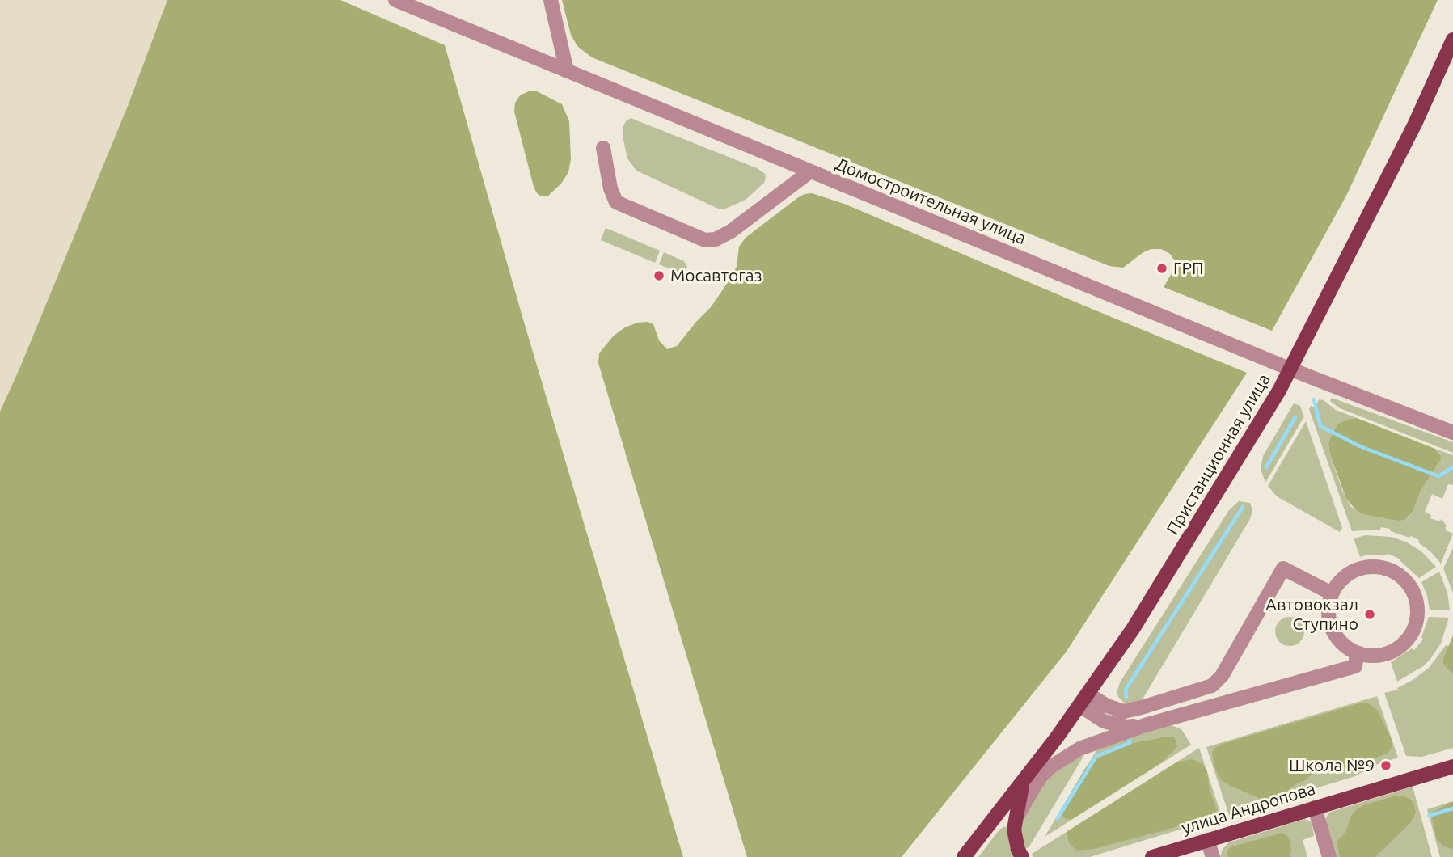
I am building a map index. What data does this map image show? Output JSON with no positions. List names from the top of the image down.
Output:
{
  "streets": {
    "main road": ["Пристанционная улица", "улица Андропова"],
    "street": ["Домостроительная улица"]
  },
  "crossings": [
    ["Домостроительная улица", "Пристанционная улица"]
  ],
  "places": [
    "ГРП",
    "Мосавтогаз",
    "Автовокзал Ступино",
    "Школа №9"
  ]
}
